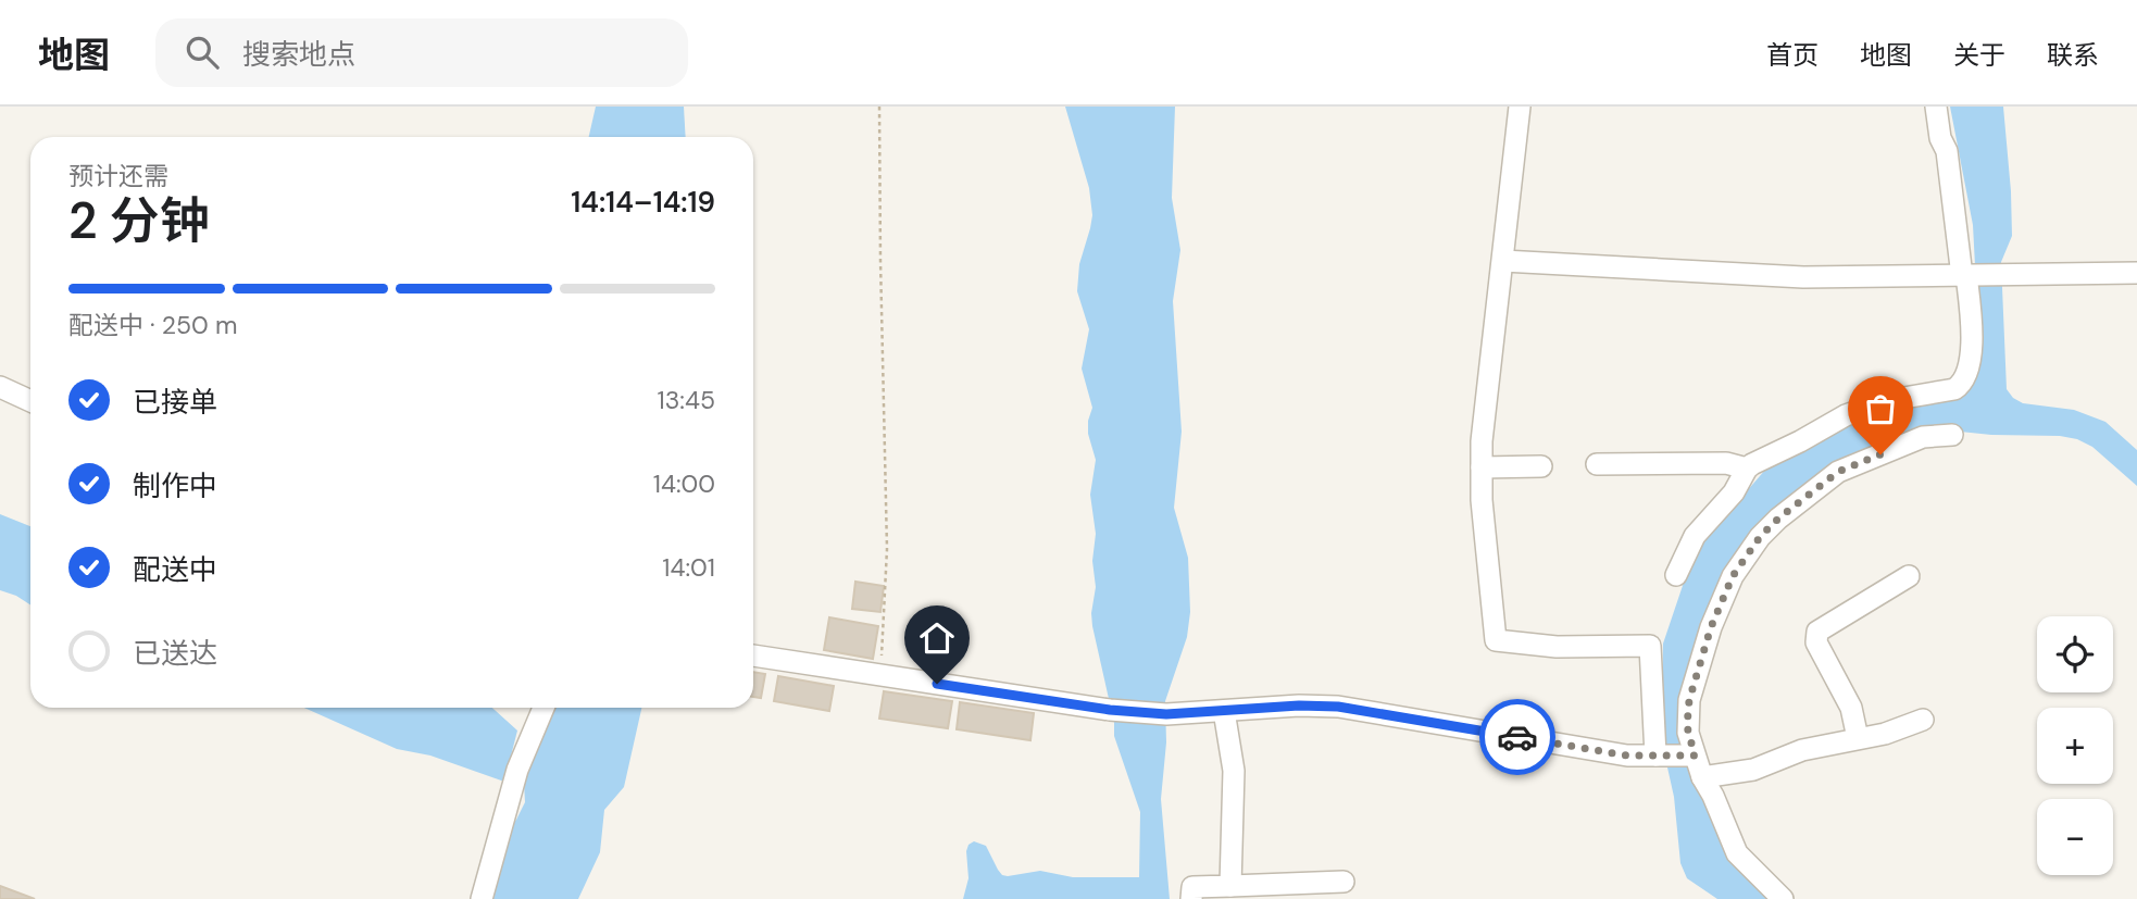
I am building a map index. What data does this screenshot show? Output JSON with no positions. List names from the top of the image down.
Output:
{
  "page": {
    "header": "地图",
    "search": "搜索地点",
    "nav": [
      "首页",
      "地图",
      "关于",
      "联系"
    ],
    "heading": ["2 分钟", "预计还需", "14:14–14:19"],
    "bar": "配送中 · 250 m",
    "list": [
      ["已接单", "13:45"],
      ["制作中", "14:00"],
      ["配送中", "14:01"],
      "已送达"
    ],
    "map_buttons": ["+", "−"]
  }
}
